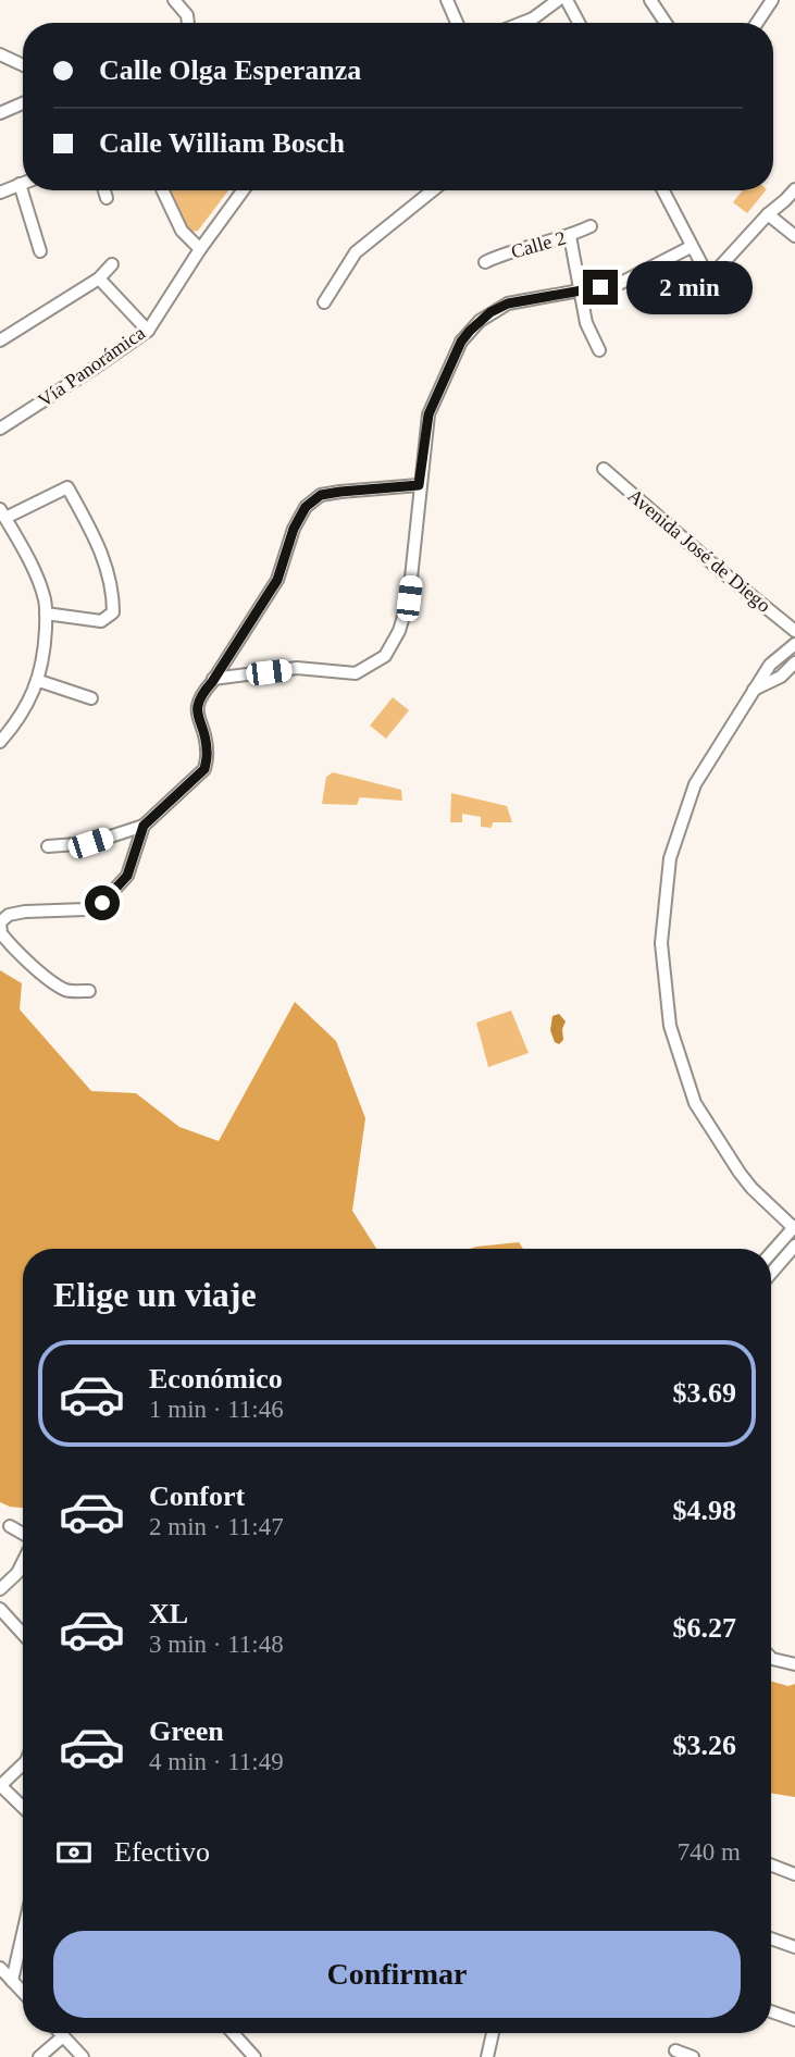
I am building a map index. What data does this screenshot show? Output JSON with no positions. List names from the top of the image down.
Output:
{
  "streets": {
    "street": ["Calle 2", "Vía Panorámica", "Avenida José de Diego"]
  },
  "page": {
    "banner": ["Calle Olga Esperanza", "Calle William Bosch"],
    "bubble": "2 min",
    "heading": "Elige un viaje",
    "list": [
      {
        "name": "Económico",
        "note": "1 min · 11:46",
        "value": "$3.69"
      },
      {
        "name": "Confort",
        "note": "2 min · 11:47",
        "value": "$4.98"
      },
      {
        "name": "XL",
        "note": "3 min · 11:48",
        "value": "$6.27"
      },
      {
        "name": "Green",
        "note": "4 min · 11:49",
        "value": "$3.26"
      }
    ],
    "pay": ["Efectivo", "740 m"],
    "buttons": "Confirmar"
  }
}
